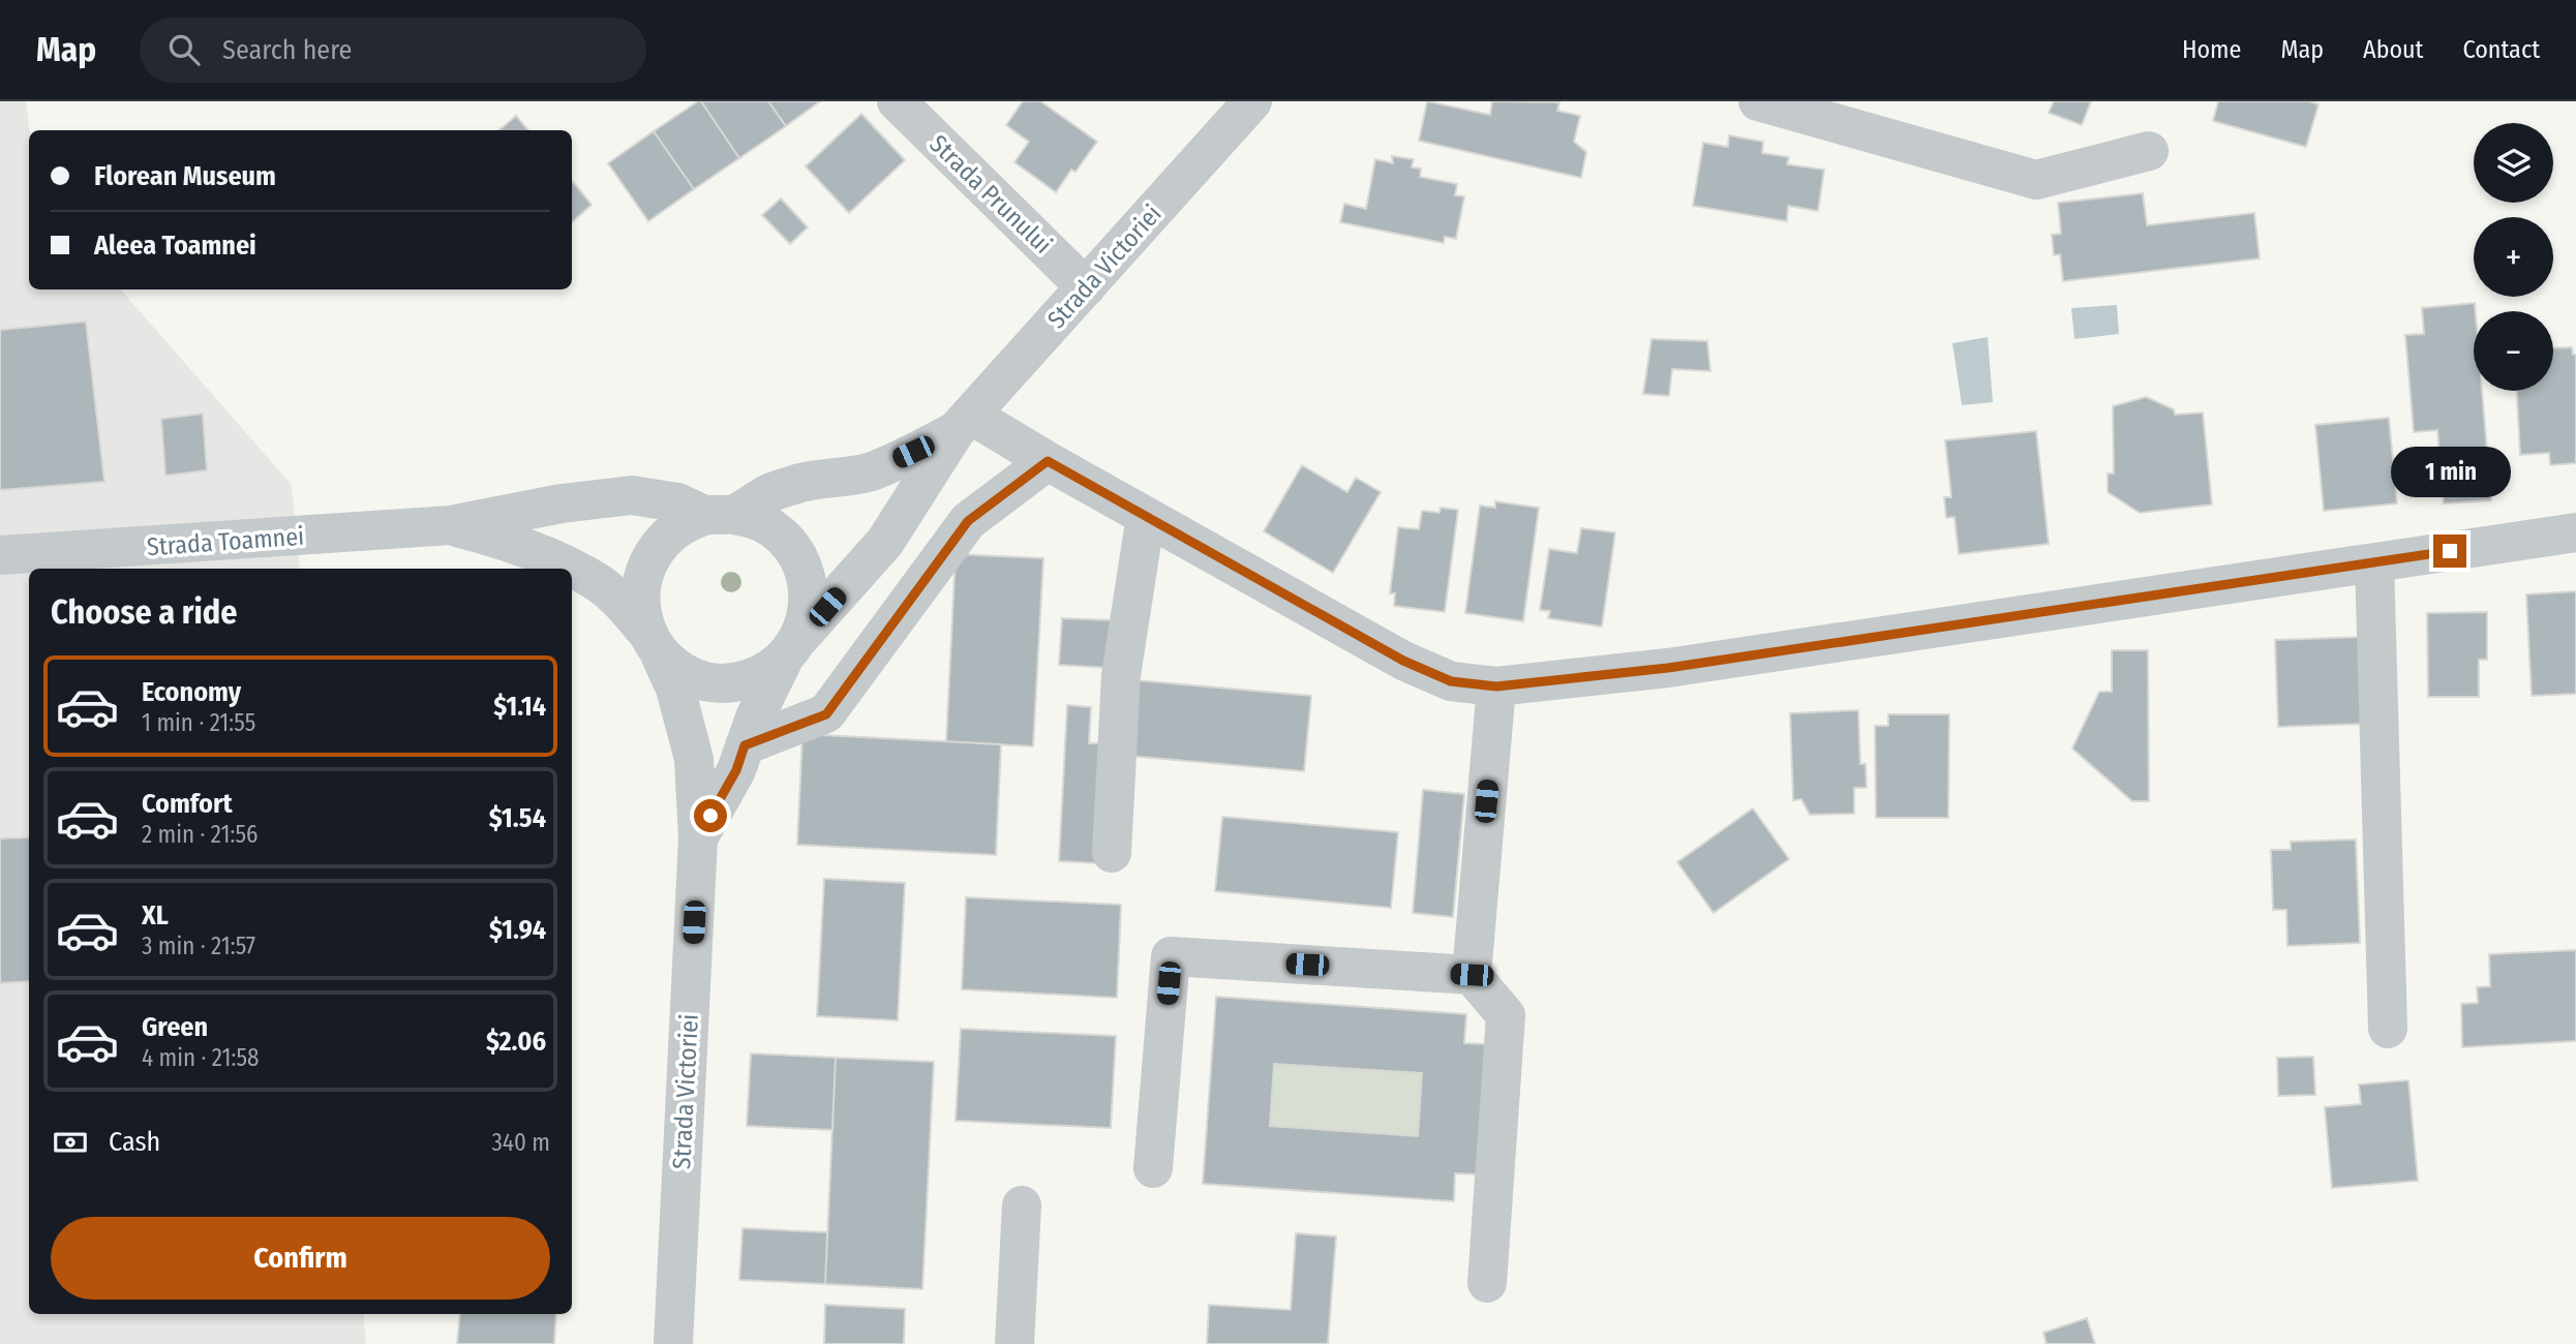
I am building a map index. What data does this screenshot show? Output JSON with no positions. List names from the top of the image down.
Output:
{
  "streets": {
    "street": ["Strada Prunului", "Strada Victoriei", "Strada Toamnei"]
  },
  "crossings": [
    ["Strada Prunului", "Strada Victoriei"]
  ],
  "page": {
    "header": "Map",
    "search": "Search here",
    "nav": [
      "Home",
      "Map",
      "About",
      "Contact"
    ],
    "map_buttons": ["+", "−"],
    "banner": ["Florean Museum", "Aleea Toamnei"],
    "bubble": "1 min",
    "heading": "Choose a ride",
    "list": [
      {
        "name": "Economy",
        "note": "1 min · 21:55",
        "value": "$1.14"
      },
      {
        "name": "Comfort",
        "note": "2 min · 21:56",
        "value": "$1.54"
      },
      {
        "name": "XL",
        "note": "3 min · 21:57",
        "value": "$1.94"
      },
      {
        "name": "Green",
        "note": "4 min · 21:58",
        "value": "$2.06"
      }
    ],
    "pay": ["Cash", "340 m"],
    "buttons": "Confirm"
  }
}
